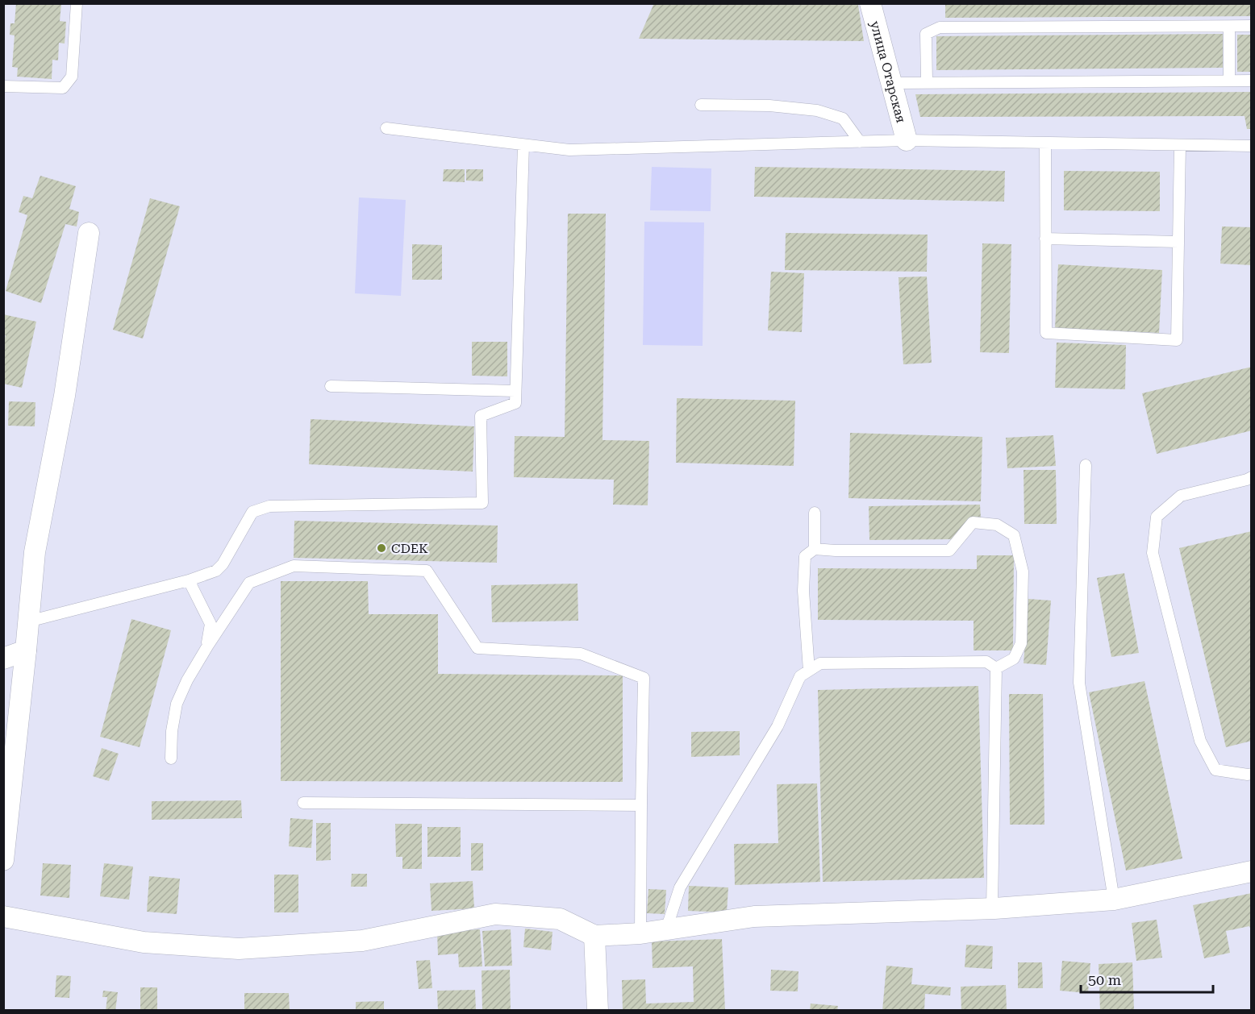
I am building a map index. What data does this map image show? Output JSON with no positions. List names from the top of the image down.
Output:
{
  "streets": {
    "street": ["улица Отарская"]
  },
  "places": ["CDEK"],
  "scale_bar": "50 m"
}
